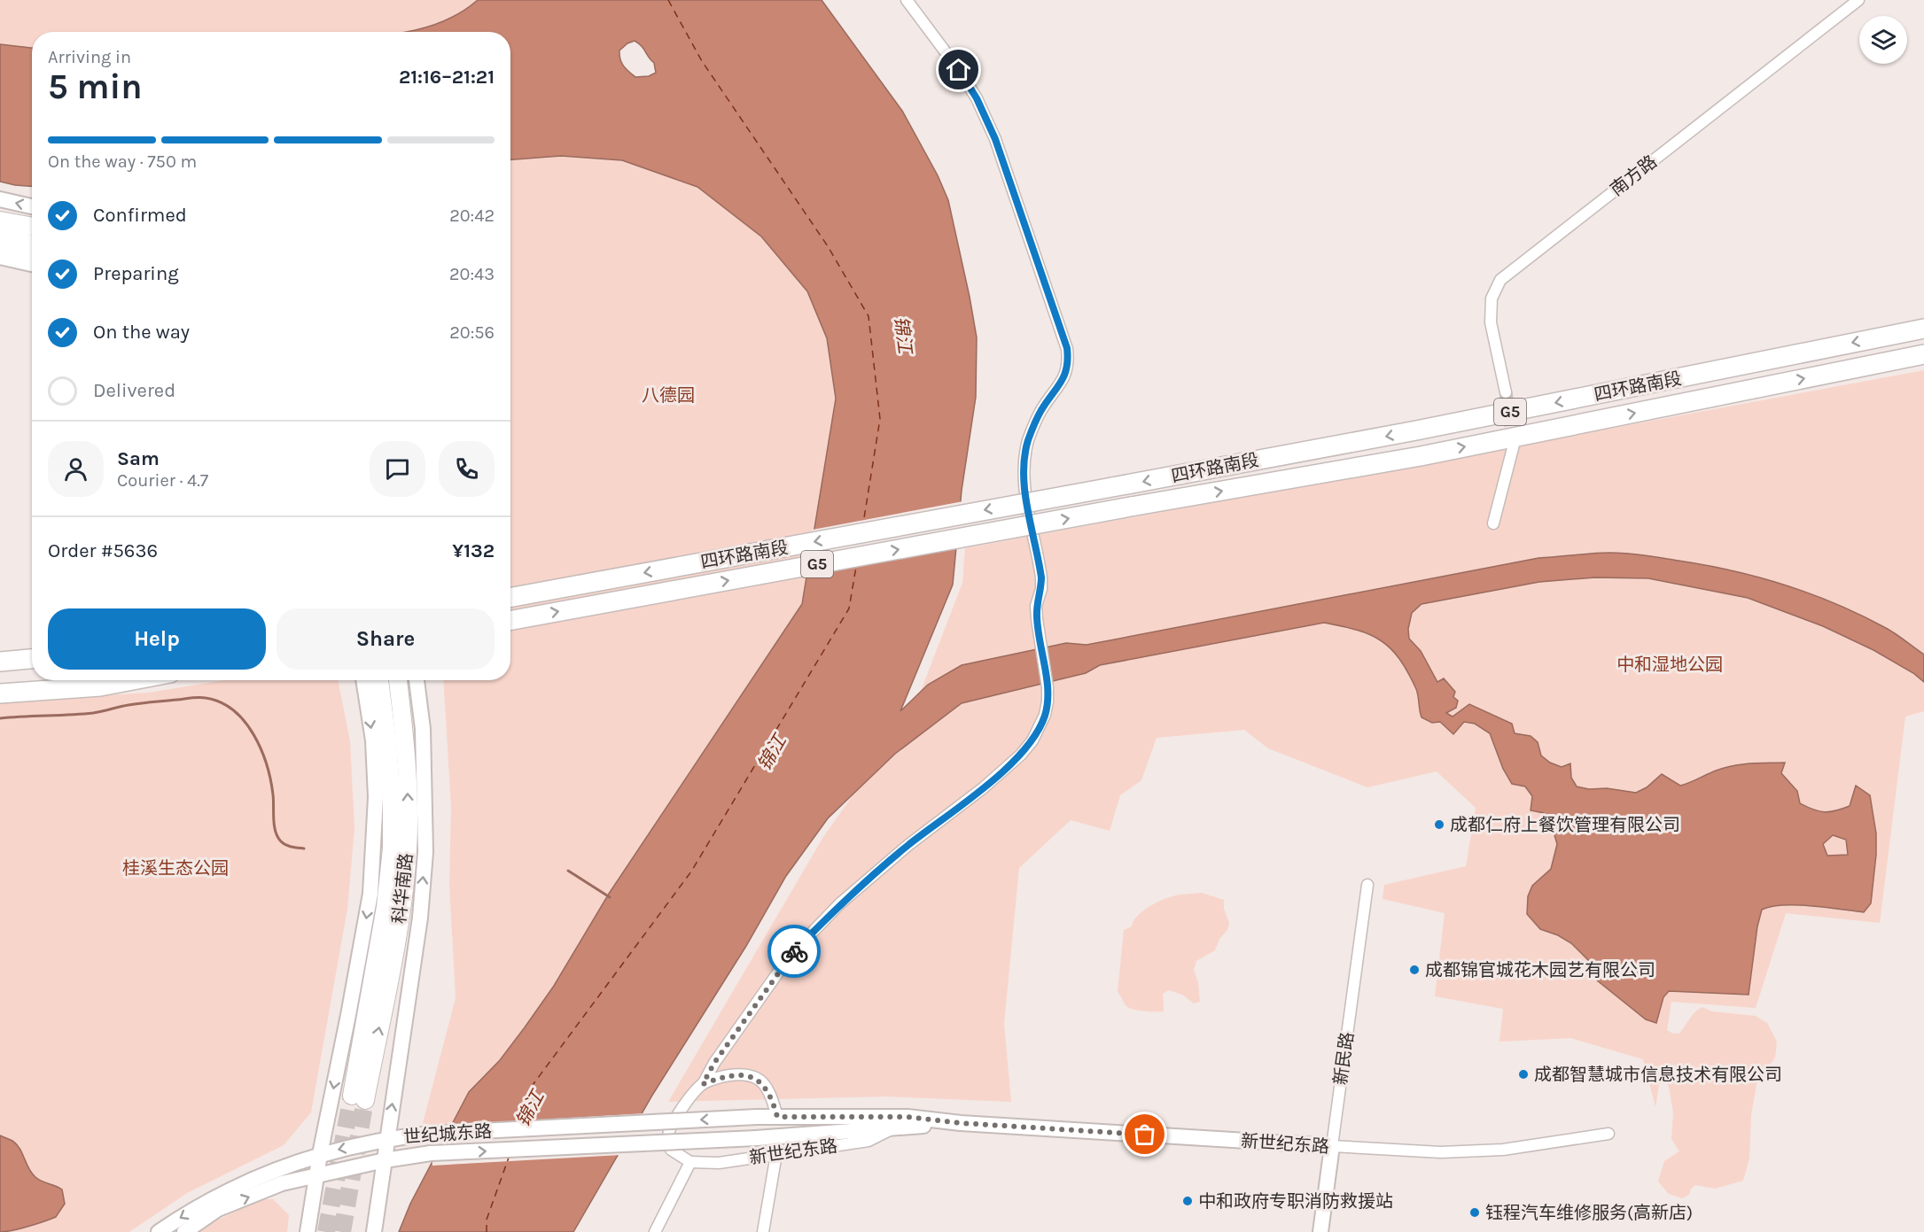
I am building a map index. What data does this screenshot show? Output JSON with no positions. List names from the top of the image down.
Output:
{
  "streets": {
    "highway": ["四环路南段", "G5", "科华南路"],
    "main road": ["新民路", "世纪城东路", "新世纪东路"],
    "street": ["南方路"]
  },
  "crossings": [
    ["新民路", "新世纪东路"],
    ["世纪城东路", "新世纪东路"]
  ],
  "water": ["锦江"],
  "parks": ["八德园", "中和湿地公园", "桂溪生态公园"],
  "places": [
    "成都仁府上餐饮管理有限公司",
    "成都锦官城花木园艺有限公司",
    "成都智慧城市信息技术有限公司",
    "中和政府专职消防救援站",
    "钰程汽车维修服务(高新店)"
  ],
  "page": {
    "heading": ["5 min", "Arriving in", "21:16–21:21"],
    "panel": [
      "Sam",
      "Courier · 4.7",
      "Order #5636",
      "¥132"
    ],
    "bar": "On the way · 750 m",
    "list": [
      ["Confirmed", "20:42"],
      ["Preparing", "20:43"],
      ["On the way", "20:56"],
      "Delivered"
    ],
    "buttons": ["Help", "Share"]
  }
}
